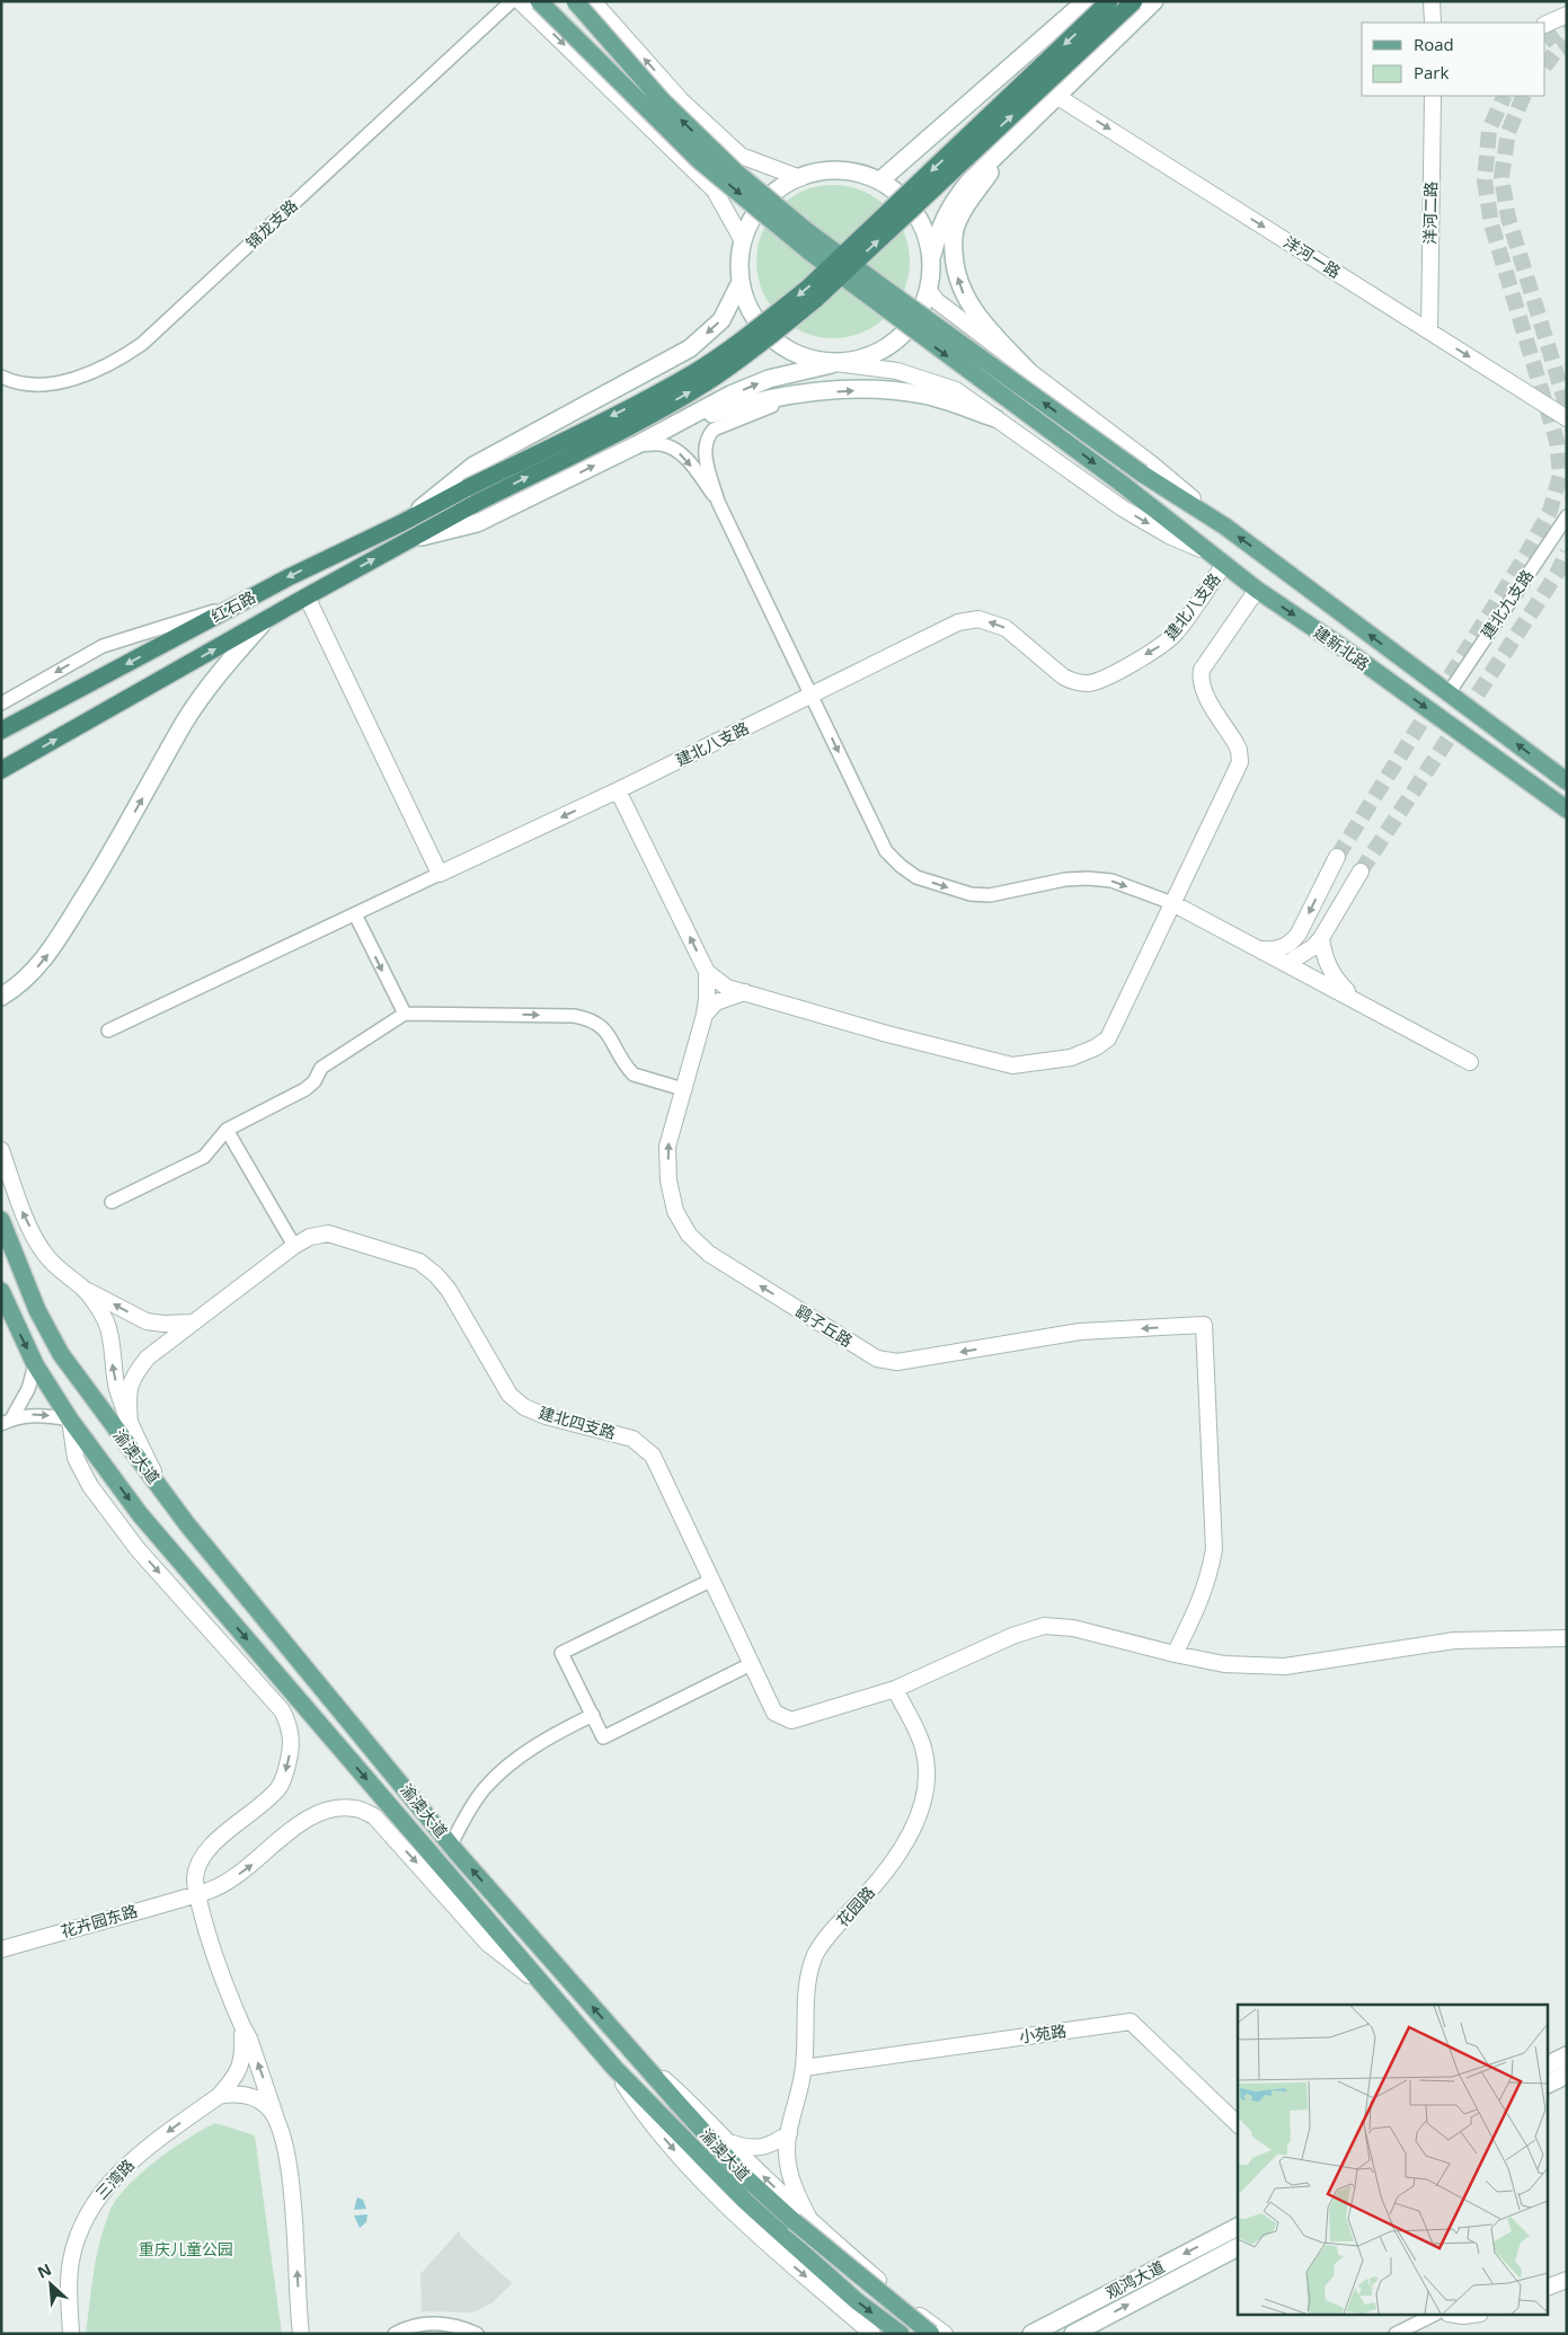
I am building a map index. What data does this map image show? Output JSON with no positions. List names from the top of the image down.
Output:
{
  "streets": {
    "highway": ["红石路"],
    "main road": ["建新北路", "渝澳大道", "观鸿大道"],
    "street": [
      "洋河二路",
      "锦龙支路",
      "洋河一路",
      "建北九支路",
      "建北八支路",
      "鹞子丘路",
      "建北四支路",
      "花园路",
      "花卉园东路",
      "小苑路",
      "三湾路"
    ]
  },
  "crossings": [
    ["洋河二路", "洋河一路"],
    ["建北九支路", "建新北路"],
    ["建北八支路", "建新北路"],
    ["鹞子丘路", "建北四支路"],
    ["建北四支路", "花园路"],
    ["渝澳大道", "花园路"],
    ["渝澳大道", "花卉园东路"],
    ["花园路", "小苑路"]
  ],
  "one_way": [
    "洋河一路",
    "建北八支路",
    "花卉园东路",
    "三湾路"
  ],
  "parks": ["重庆儿童公园"],
  "legend": ["Road", "Park"],
  "north": "top left"
}
